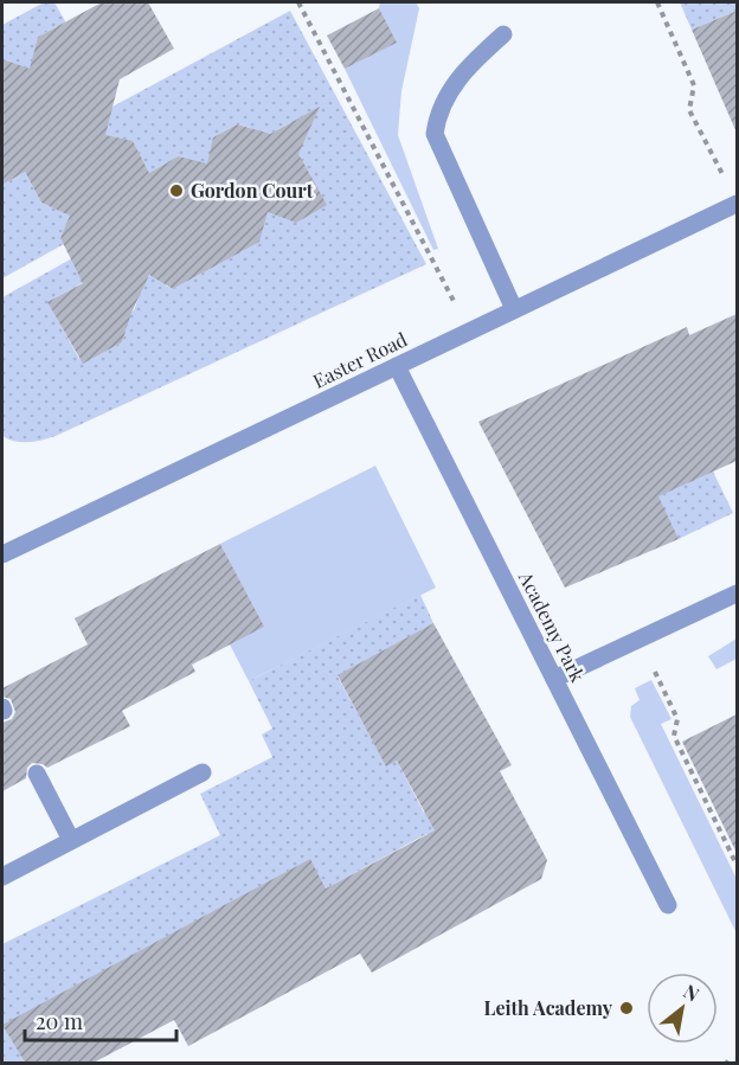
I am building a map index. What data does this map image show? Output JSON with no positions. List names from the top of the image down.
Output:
{
  "streets": {
    "street": ["Easter Road", "Academy Park"]
  },
  "crossings": [
    ["Easter Road", "Academy Park"]
  ],
  "places": ["Gordon Court", "Leith Academy"],
  "scale_bar": "20 m",
  "north": "top right"
}
